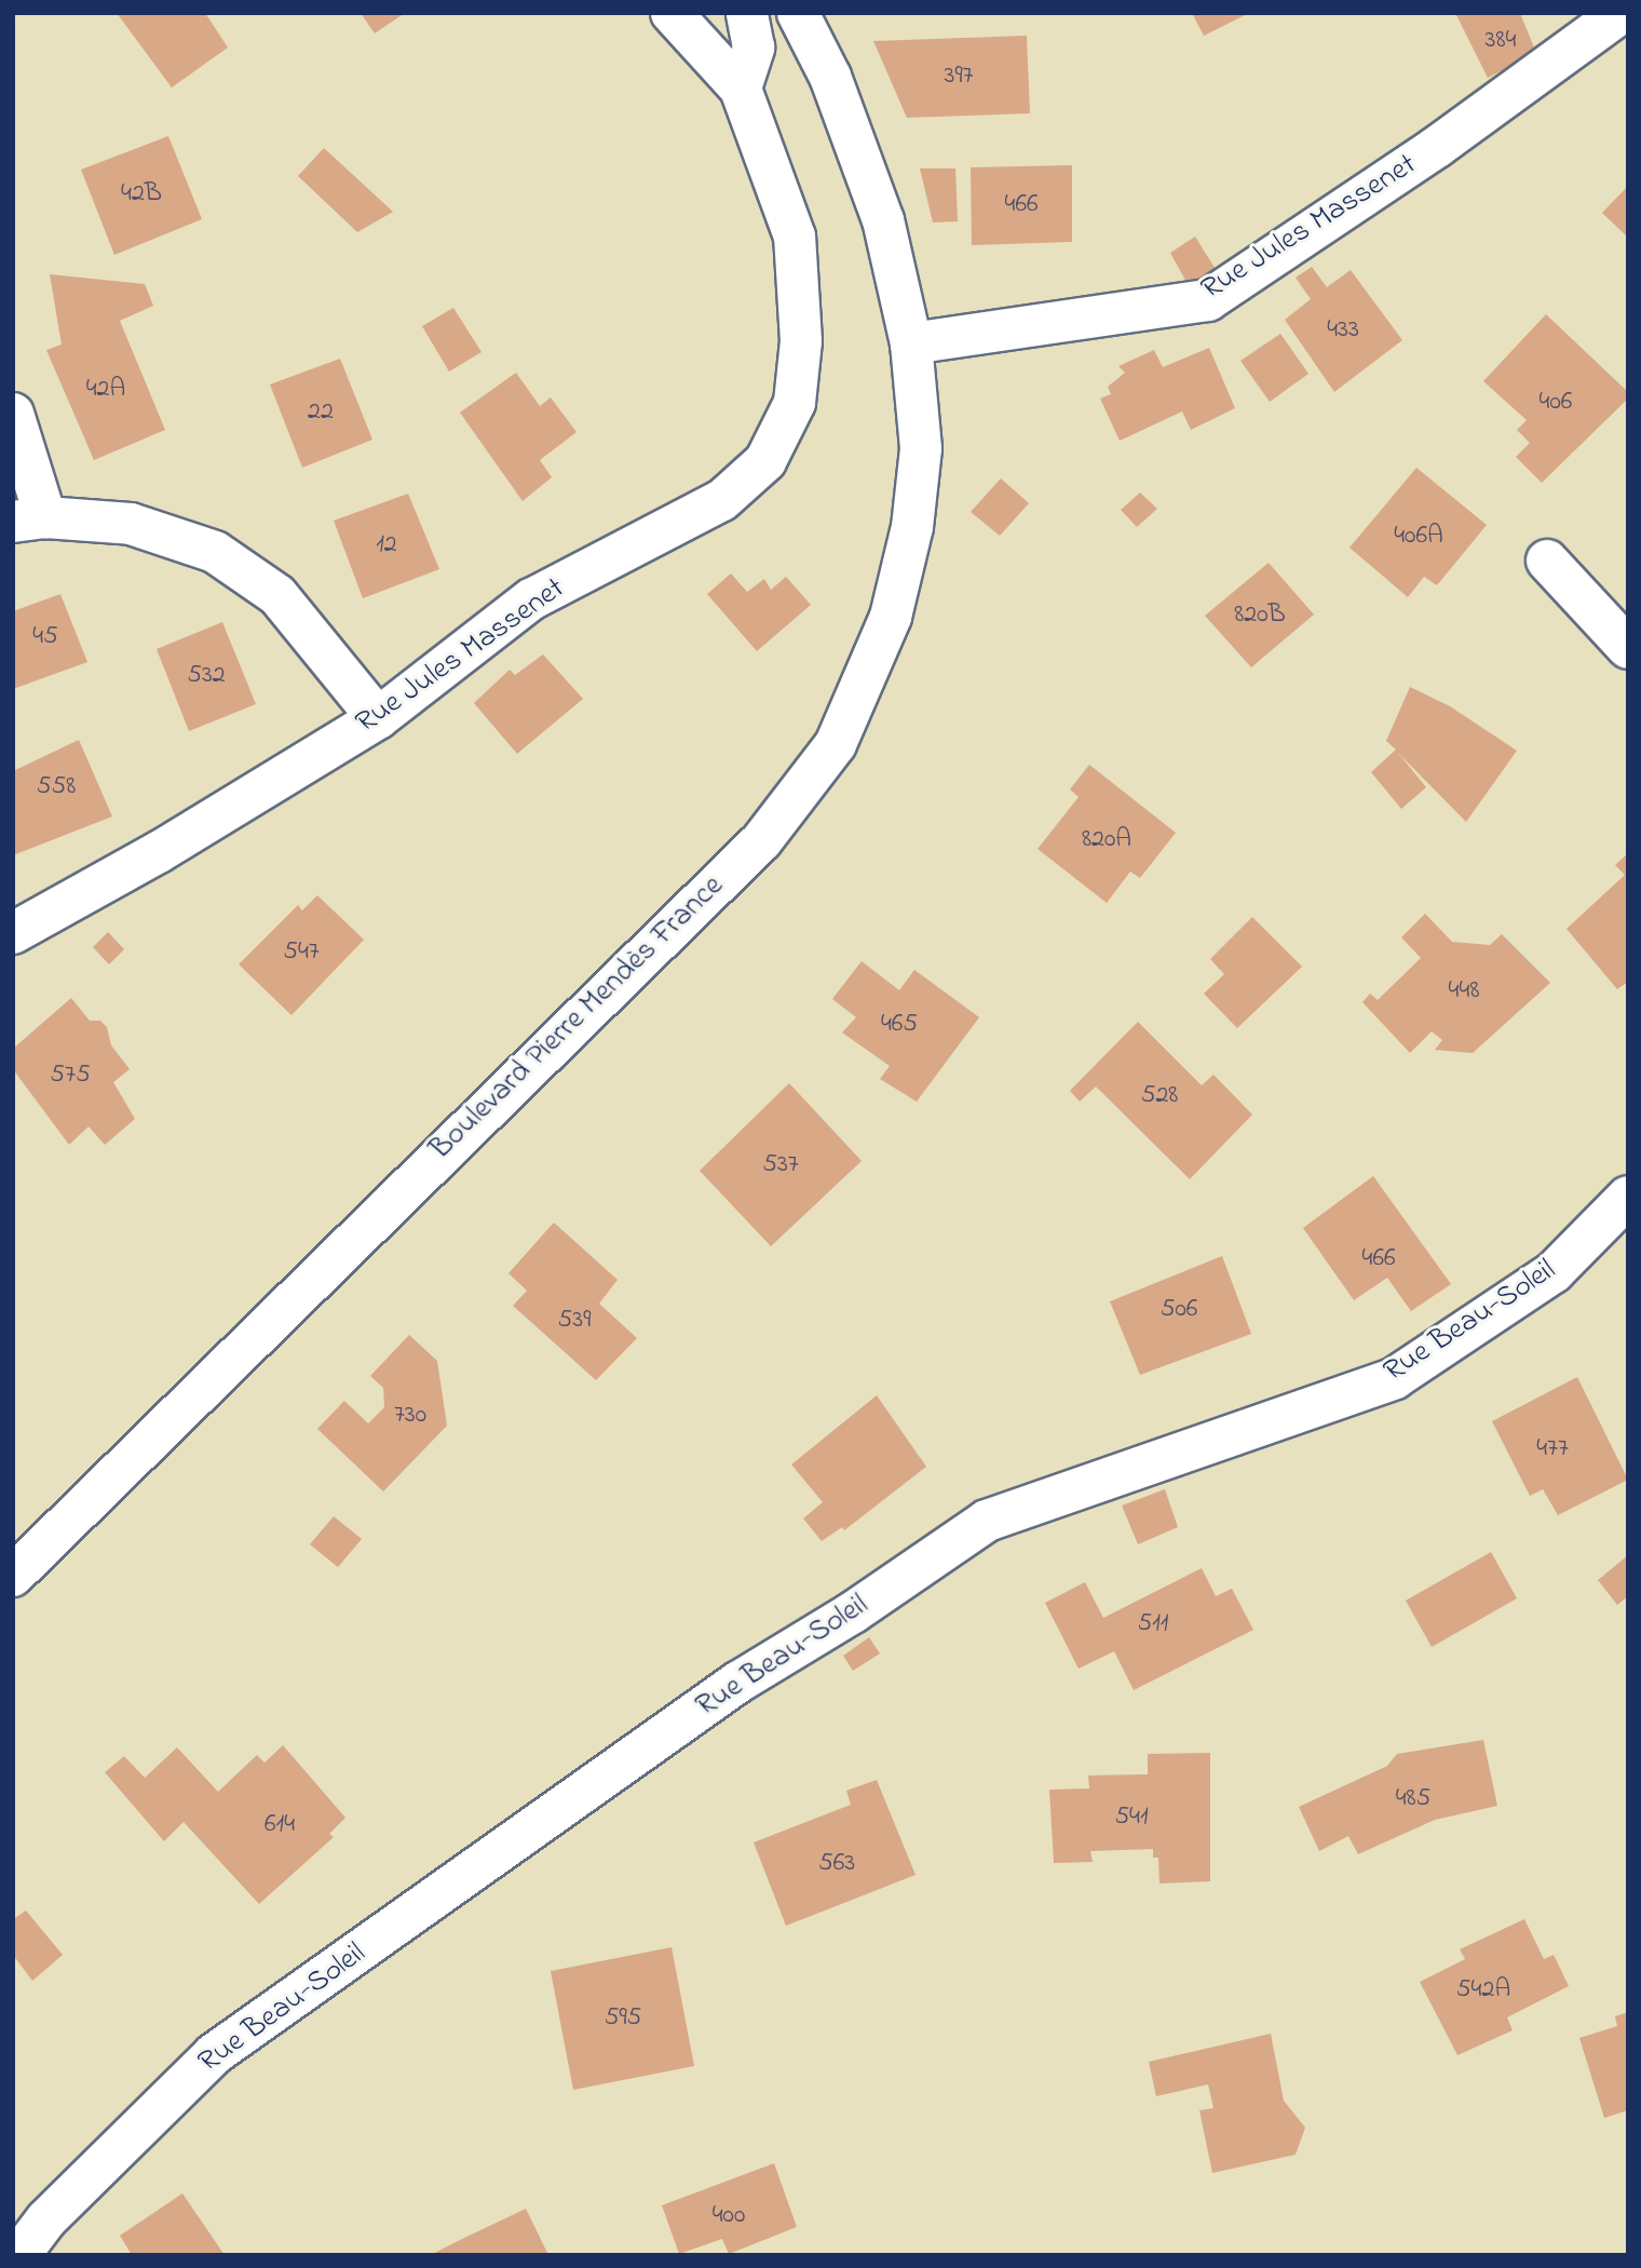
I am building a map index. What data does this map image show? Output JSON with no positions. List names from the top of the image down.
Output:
{
  "streets": {
    "street": ["Rue Jules Massenet", "Boulevard Pierre Mendès France", "Rue Beau-Soleil"]
  },
  "crossings": [
    ["Rue Jules Massenet", "Boulevard Pierre Mendès France"]
  ],
  "house_numbers": [
    "384",
    "397",
    "42B",
    "466",
    "433",
    "42A",
    "406",
    "22",
    "406A",
    "12",
    "820B",
    "45",
    "532",
    "558",
    "820A",
    "547",
    "448",
    "465",
    "575",
    "528",
    "537",
    "466",
    "506",
    "539",
    "730",
    "477",
    "511",
    "485",
    "541",
    "614",
    "563",
    "542A",
    "595",
    "400"
  ]
}
